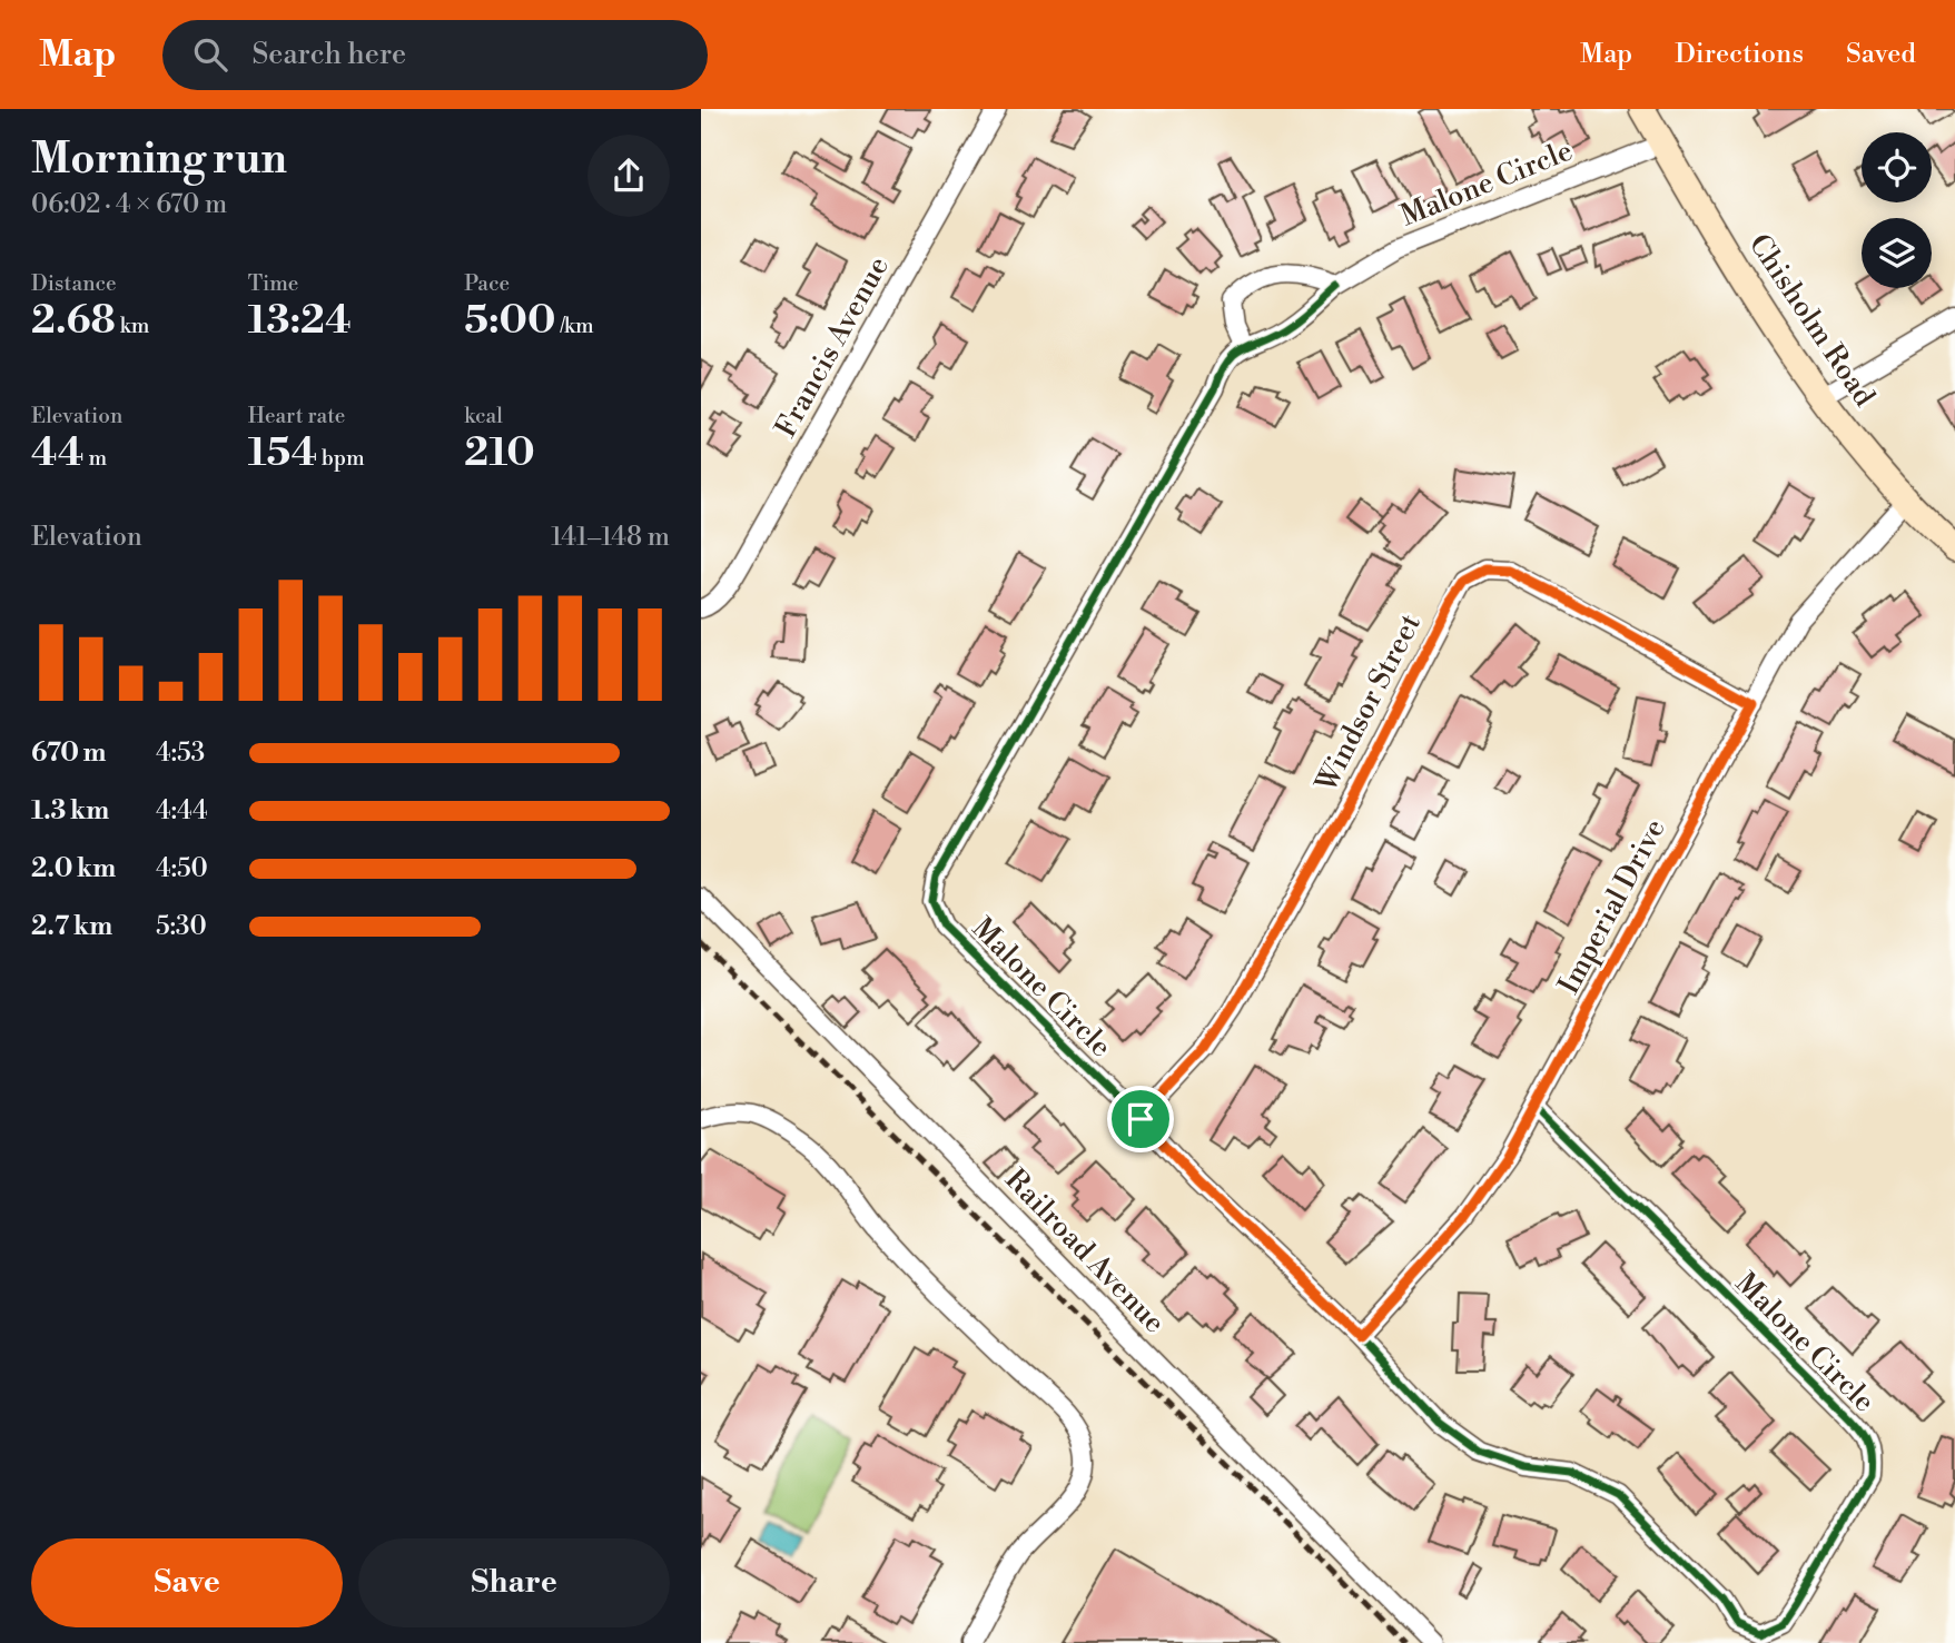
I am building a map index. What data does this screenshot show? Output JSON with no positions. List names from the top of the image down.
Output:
{
  "streets": {
    "main road": ["Chisholm Road"],
    "street": [
      "Malone Circle",
      "Francis Avenue",
      "Windsor Street",
      "Imperial Drive",
      "Railroad Avenue"
    ]
  },
  "crossings": [
    ["Malone Circle", "Chisholm Road"],
    ["Malone Circle", "Windsor Street"],
    ["Malone Circle", "Imperial Drive"],
    ["Chisholm Road", "Imperial Drive"],
    ["Windsor Street", "Imperial Drive"]
  ],
  "page": {
    "header": "Map",
    "search": "Search here",
    "nav": ["Map", "Directions", "Saved"],
    "heading": ["Morning run", "06:02 · 4 × 670 m"],
    "stats": [
      ["Distance", "2.68 km"],
      ["Time", "13:24"],
      ["Pace", "5:00 /km"],
      ["Elevation", "44 m"],
      ["Heart rate", "154 bpm"],
      ["kcal", "210"]
    ],
    "chart": ["Elevation", "141–148 m"],
    "list": [
      {
        "name": "670 m",
        "note": "4:53"
      },
      {
        "name": "1.3 km",
        "note": "4:44"
      },
      {
        "name": "2.0 km",
        "note": "4:50"
      },
      {
        "name": "2.7 km",
        "note": "5:30"
      }
    ],
    "buttons": ["Save", "Share"]
  }
}
